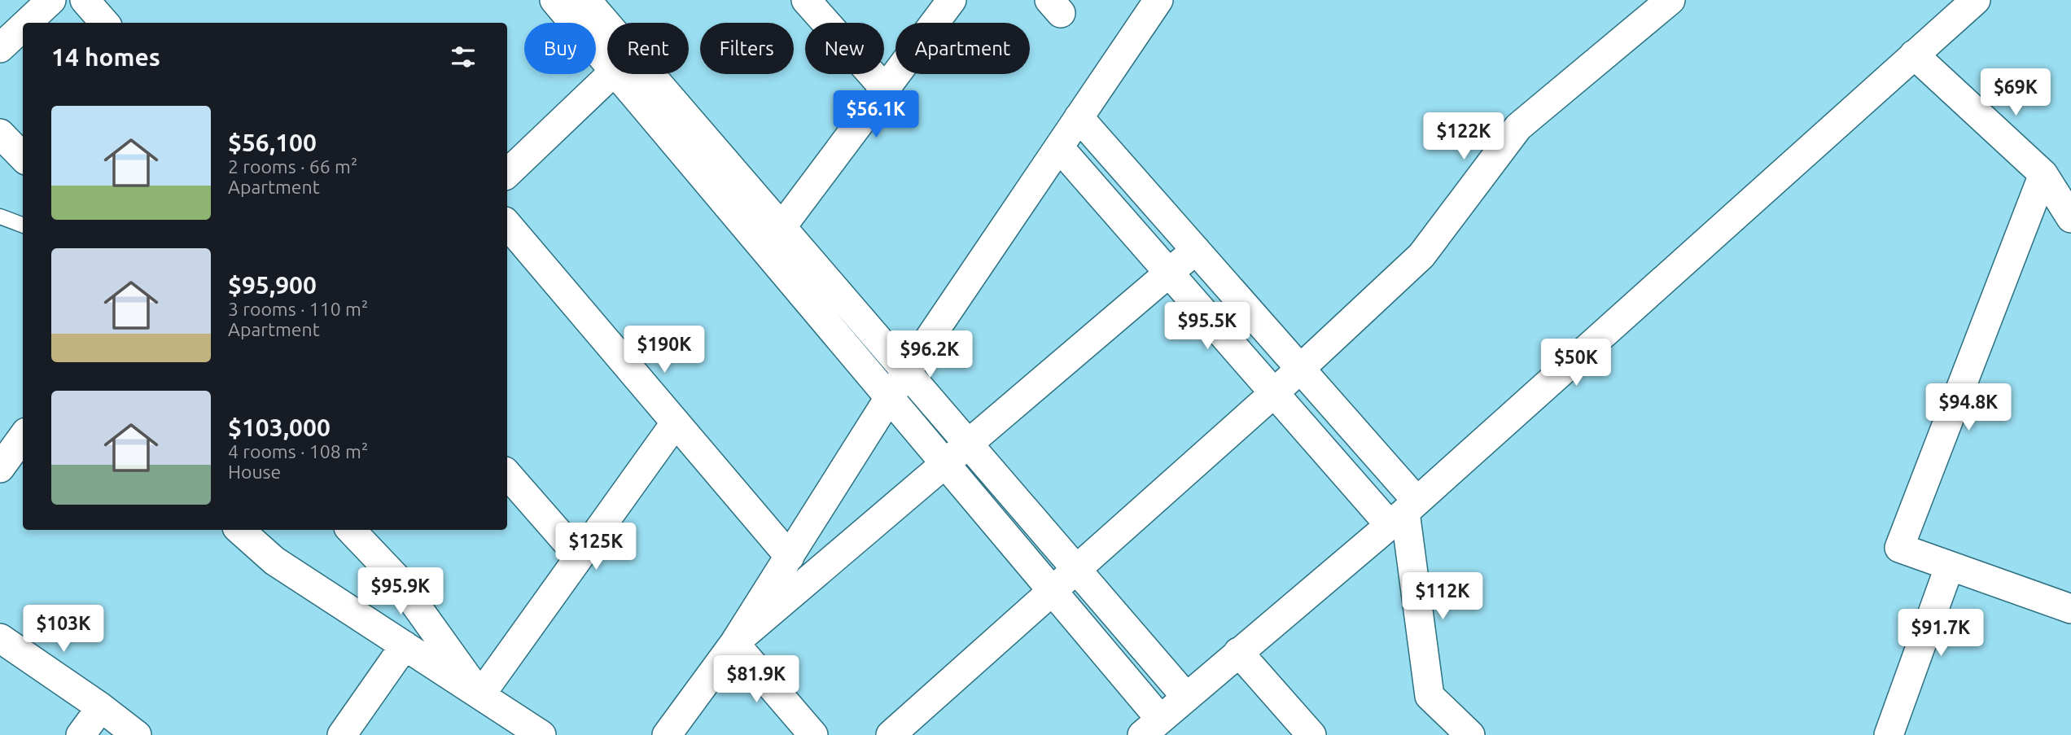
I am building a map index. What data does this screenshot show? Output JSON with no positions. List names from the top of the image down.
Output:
{
  "page": {
    "chip": [
      "Buy",
      "Rent",
      "Filters",
      "New",
      "Apartment"
    ],
    "heading": "14 homes",
    "price": [
      "$69K",
      "$56.1K",
      "$122K",
      "$95.5K",
      "$190K",
      "$96.2K",
      "$50K",
      "$94.8K",
      "$125K",
      "$95.9K",
      "$112K",
      "$103K",
      "$91.7K",
      "$81.9K"
    ],
    "list": [
      {
        "name": "$56,100",
        "note": "2 rooms · 66 m² · Apartment"
      },
      {
        "name": "$95,900",
        "note": "3 rooms · 110 m² · Apartment"
      },
      {
        "name": "$103,000",
        "note": "4 rooms · 108 m² · House"
      }
    ]
  }
}
